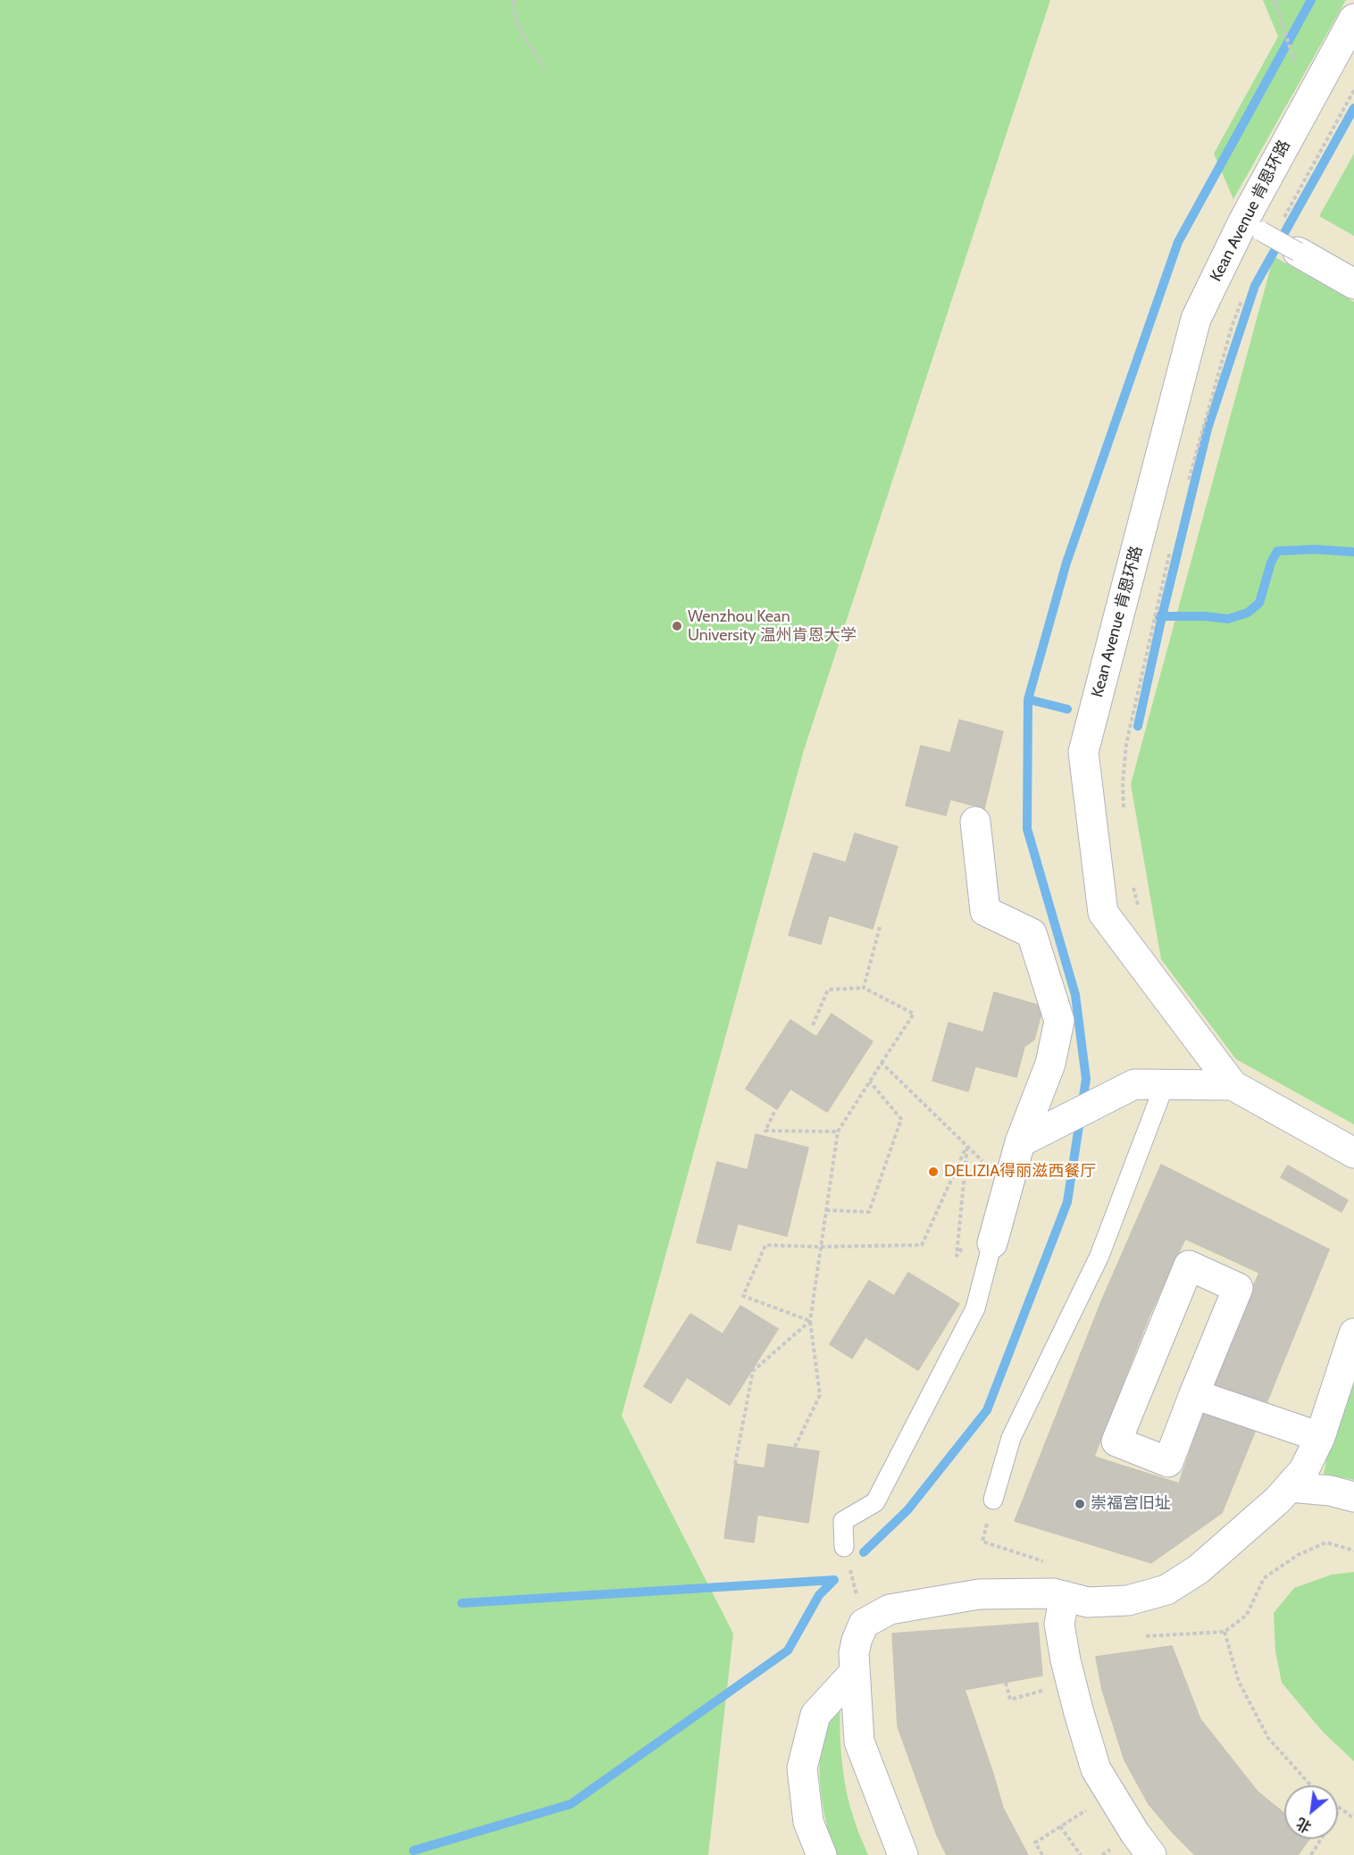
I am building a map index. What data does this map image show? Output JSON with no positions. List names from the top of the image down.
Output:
{
  "streets": {
    "street": ["Kean Avenue 肯恩环路"]
  },
  "places": ["Wenzhou Kean University 温州肯恩大学", "DELIZIA得丽滋西餐厅", "崇福宫旧址"],
  "north": "bottom left"
}
